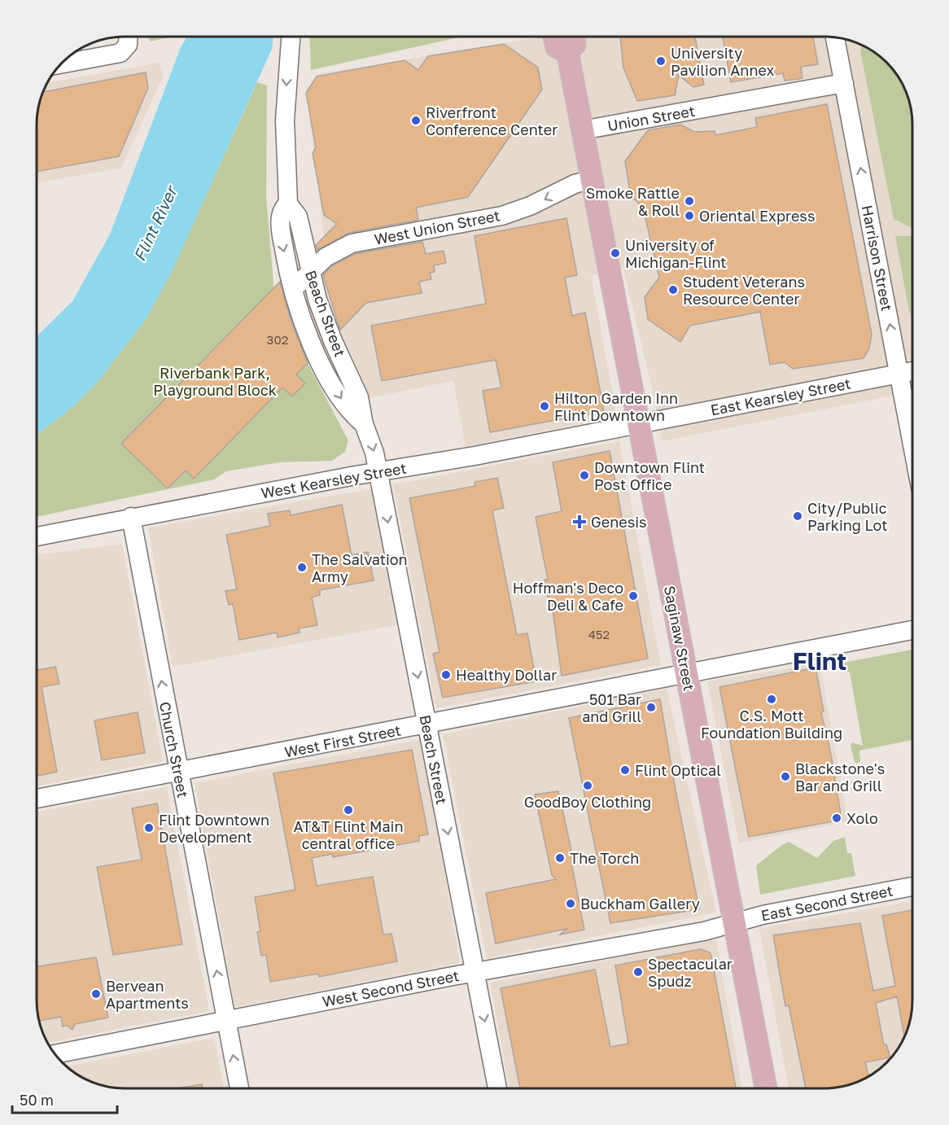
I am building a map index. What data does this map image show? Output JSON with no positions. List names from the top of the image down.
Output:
{
  "streets": {
    "main road": ["Saginaw Street"],
    "street": [
      "Union Street",
      "West Union Street",
      "Harrison Street",
      "Beach Street",
      "East Kearsley Street",
      "West Kearsley Street",
      "West First Street",
      "Church Street",
      "East Second Street",
      "West Second Street"
    ]
  },
  "crossings": [
    ["Union Street", "Harrison Street"],
    ["Union Street", "Saginaw Street"],
    ["West Union Street", "Beach Street"],
    ["West Union Street", "Saginaw Street"],
    ["Harrison Street", "East Kearsley Street"],
    ["Beach Street", "West Kearsley Street"],
    ["Beach Street", "West First Street"],
    ["Beach Street", "West Second Street"],
    ["East Kearsley Street", "West Kearsley Street"],
    ["East Kearsley Street", "Saginaw Street"],
    ["West Kearsley Street", "Saginaw Street"],
    ["West Kearsley Street", "Church Street"],
    ["Saginaw Street", "West First Street"],
    ["Saginaw Street", "East Second Street"],
    ["Saginaw Street", "West Second Street"],
    ["West First Street", "Church Street"],
    ["Church Street", "West Second Street"],
    ["East Second Street", "West Second Street"]
  ],
  "one_way": [
    "West Union Street",
    "Harrison Street",
    "Beach Street",
    "Church Street"
  ],
  "districts": ["Flint"],
  "water": ["Flint River"],
  "parks": ["Riverbank Park, Playground Block"],
  "places": {
    "other": [
      "University Pavilion Annex",
      "Riverfront Conference Center",
      "Smoke Rattle & Roll",
      "Oriental Express",
      "University of Michigan-Flint",
      "Student Veterans Resource Center",
      "Hilton Garden Inn Flint Downtown",
      "Downtown Flint Post Office",
      "City/Public Parking Lot",
      "The Salvation Army",
      "Hoffman's Deco Deli & Cafe",
      "Healthy Dollar",
      "C.S. Mott Foundation Building",
      "501 Bar and Grill",
      "Flint Optical",
      "Blackstone's Bar and Grill",
      "GoodBoy Clothing",
      "AT&T Flint Main central office",
      "Xolo",
      "Flint Downtown Development",
      "The Torch",
      "Buckham Gallery",
      "Spectacular Spudz",
      "Bervean Apartments"
    ],
    "health": ["Genesis"]
  },
  "house_numbers": ["302", "452"],
  "scale_bar": "50 m"
}
